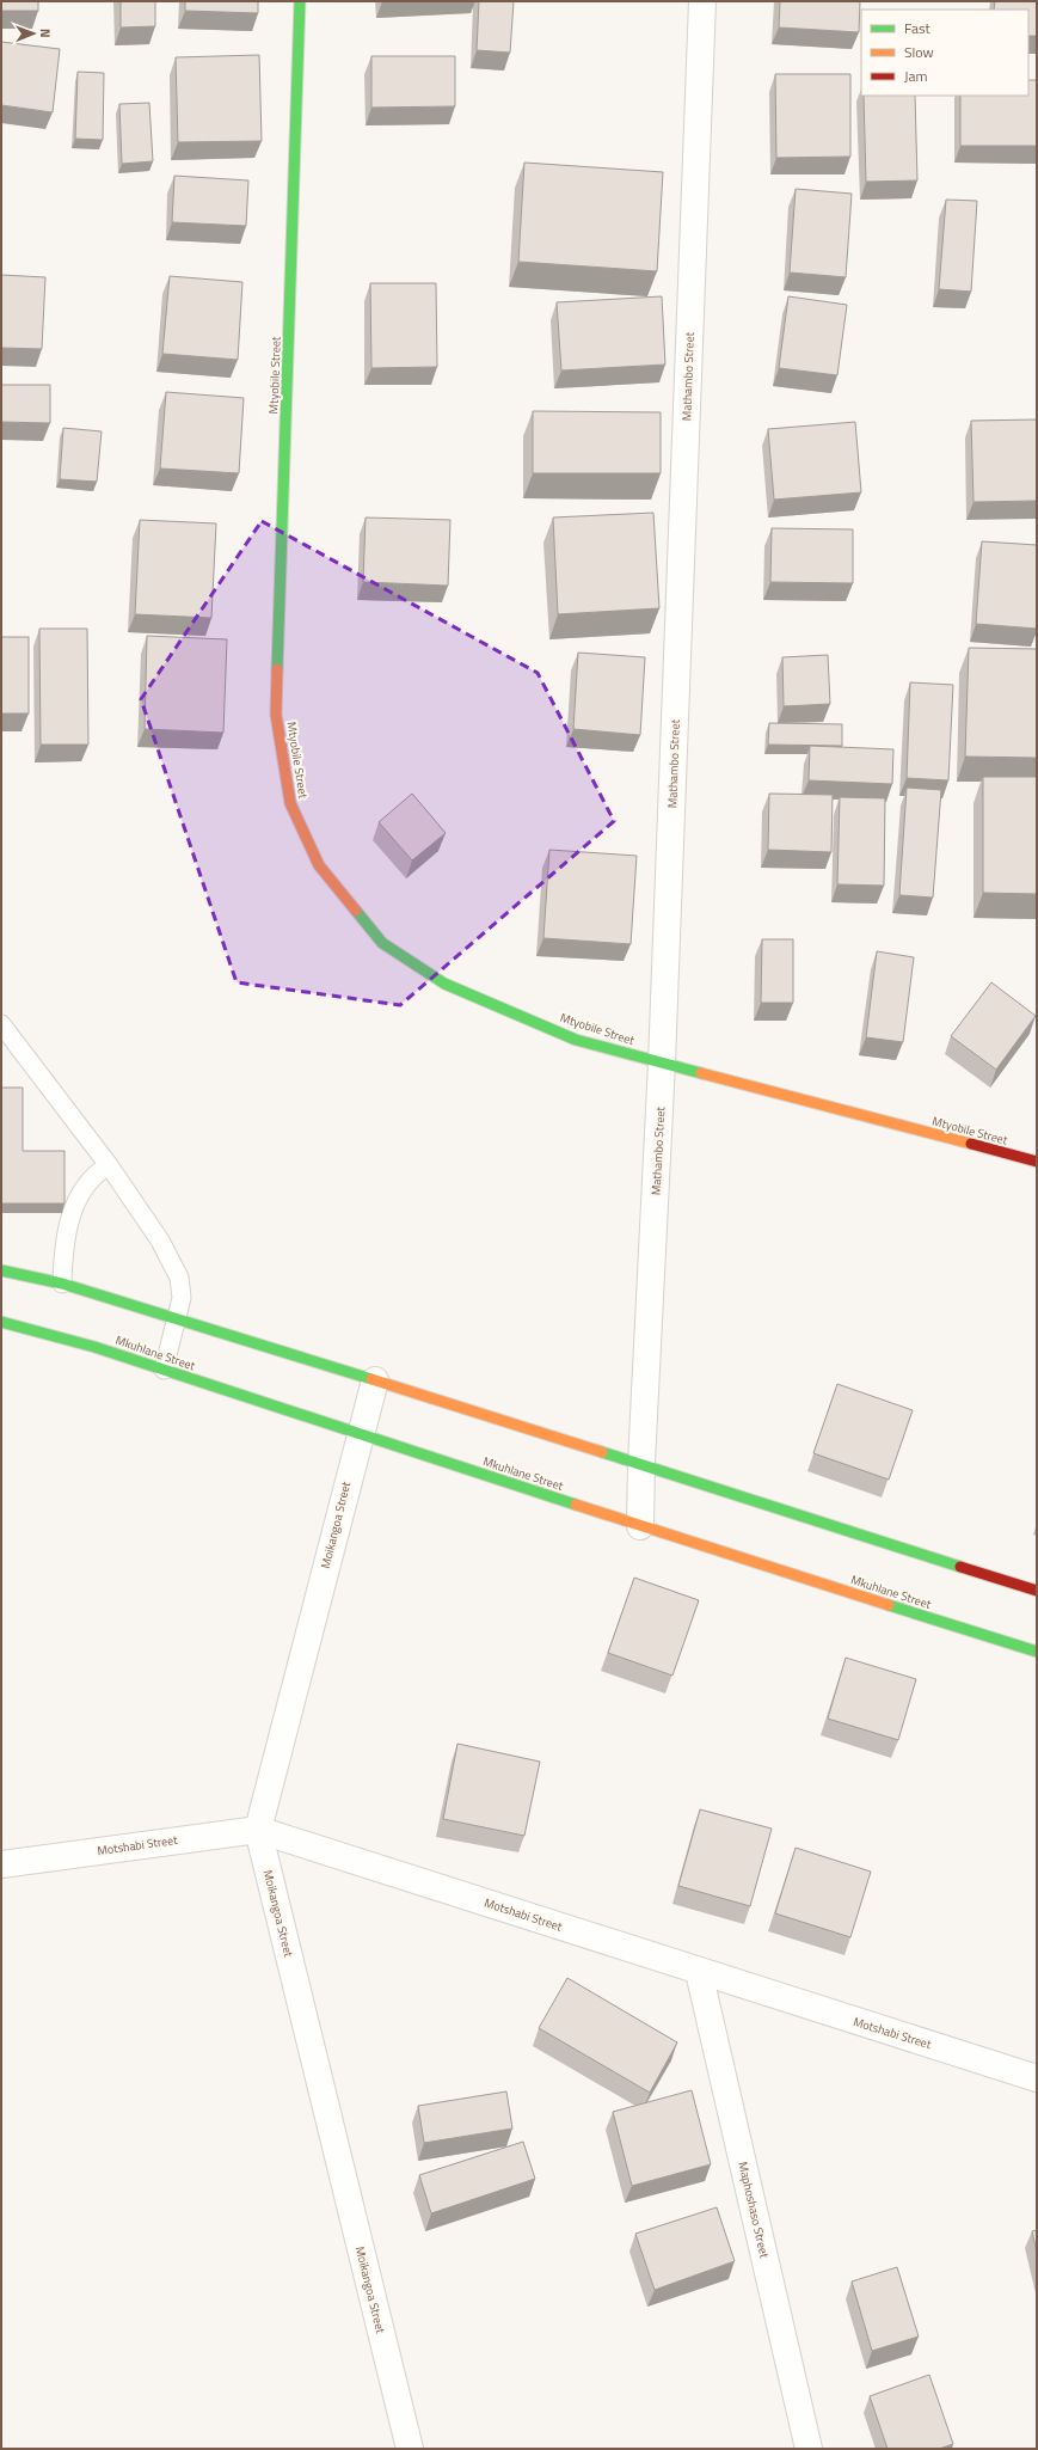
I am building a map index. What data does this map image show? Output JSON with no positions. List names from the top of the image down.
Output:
{
  "streets": {
    "street": [
      "Mtyobile Street",
      "Mathambo Street",
      "Mkuhlane Street",
      "Moikangoa Street",
      "Motshabi Street",
      "Maphoshaso Street"
    ]
  },
  "crossings": [
    ["Mtyobile Street", "Mathambo Street"],
    ["Mathambo Street", "Mkuhlane Street"],
    ["Mkuhlane Street", "Moikangoa Street"],
    ["Moikangoa Street", "Motshabi Street"],
    ["Motshabi Street", "Maphoshaso Street"]
  ],
  "legend": ["Fast", "Slow", "Jam"],
  "north": "right"
}
